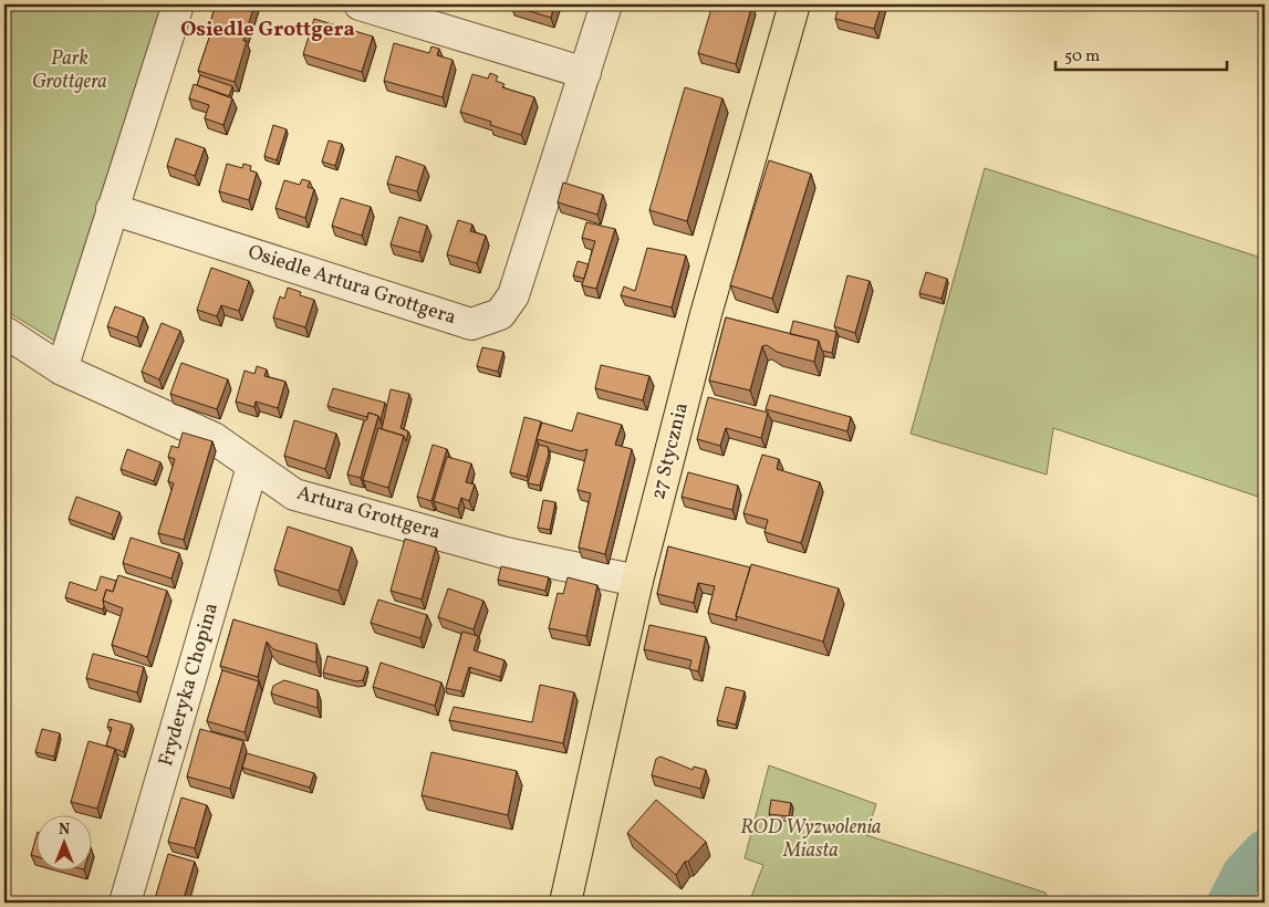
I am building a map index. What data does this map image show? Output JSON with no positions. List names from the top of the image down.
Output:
{
  "streets": {
    "main road": ["27 Stycznia"],
    "street": ["Osiedle Artura Grottgera", "Artura Grottgera", "Fryderyka Chopina"]
  },
  "crossings": [
    ["27 Stycznia", "Artura Grottgera"],
    ["Artura Grottgera", "Fryderyka Chopina"]
  ],
  "districts": ["Osiedle Grottgera"],
  "parks": ["Park Grottgera", "ROD Wyzwolenia Miasta"],
  "scale_bar": "50 m",
  "north": "top"
}
